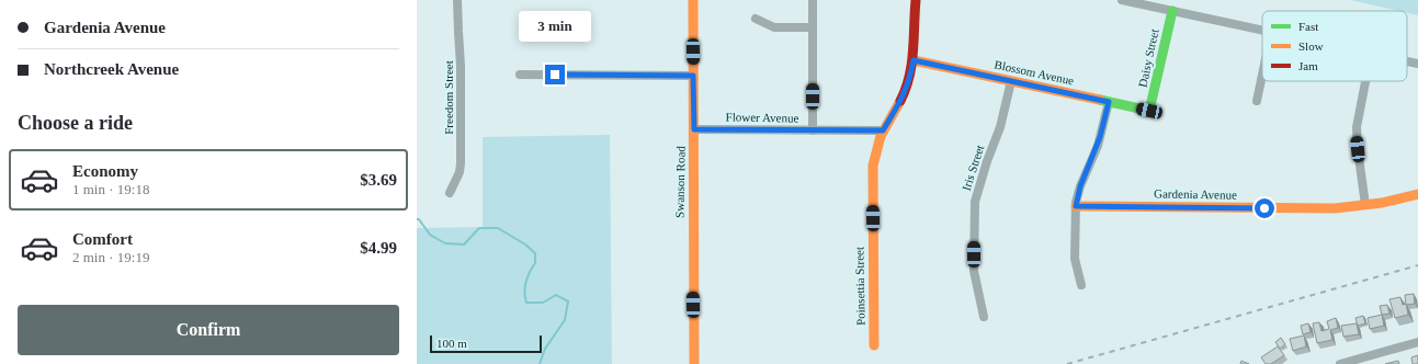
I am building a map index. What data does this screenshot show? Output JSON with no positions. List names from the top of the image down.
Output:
{
  "streets": {
    "street": [
      "Daisy Street",
      "Blossom Avenue",
      "Freedom Street",
      "Flower Avenue",
      "Iris Street",
      "Swanson Road",
      "Gardenia Avenue",
      "Poinsettia Street"
    ]
  },
  "crossings": [
    ["Daisy Street", "Blossom Avenue"],
    ["Blossom Avenue", "Iris Street"],
    ["Blossom Avenue", "Poinsettia Street"],
    ["Flower Avenue", "Swanson Road"],
    ["Flower Avenue", "Poinsettia Street"]
  ],
  "legend": ["Fast", "Slow", "Jam"],
  "scale_bar": "100 m",
  "page": {
    "banner": ["Gardenia Avenue", "Northcreek Avenue"],
    "bubble": "3 min",
    "heading": "Choose a ride",
    "list": [
      {
        "name": "Economy",
        "note": "1 min · 19:18",
        "value": "$3.69"
      },
      {
        "name": "Comfort",
        "note": "2 min · 19:19",
        "value": "$4.99"
      }
    ],
    "buttons": "Confirm",
    "scale": "100 m"
  }
}
